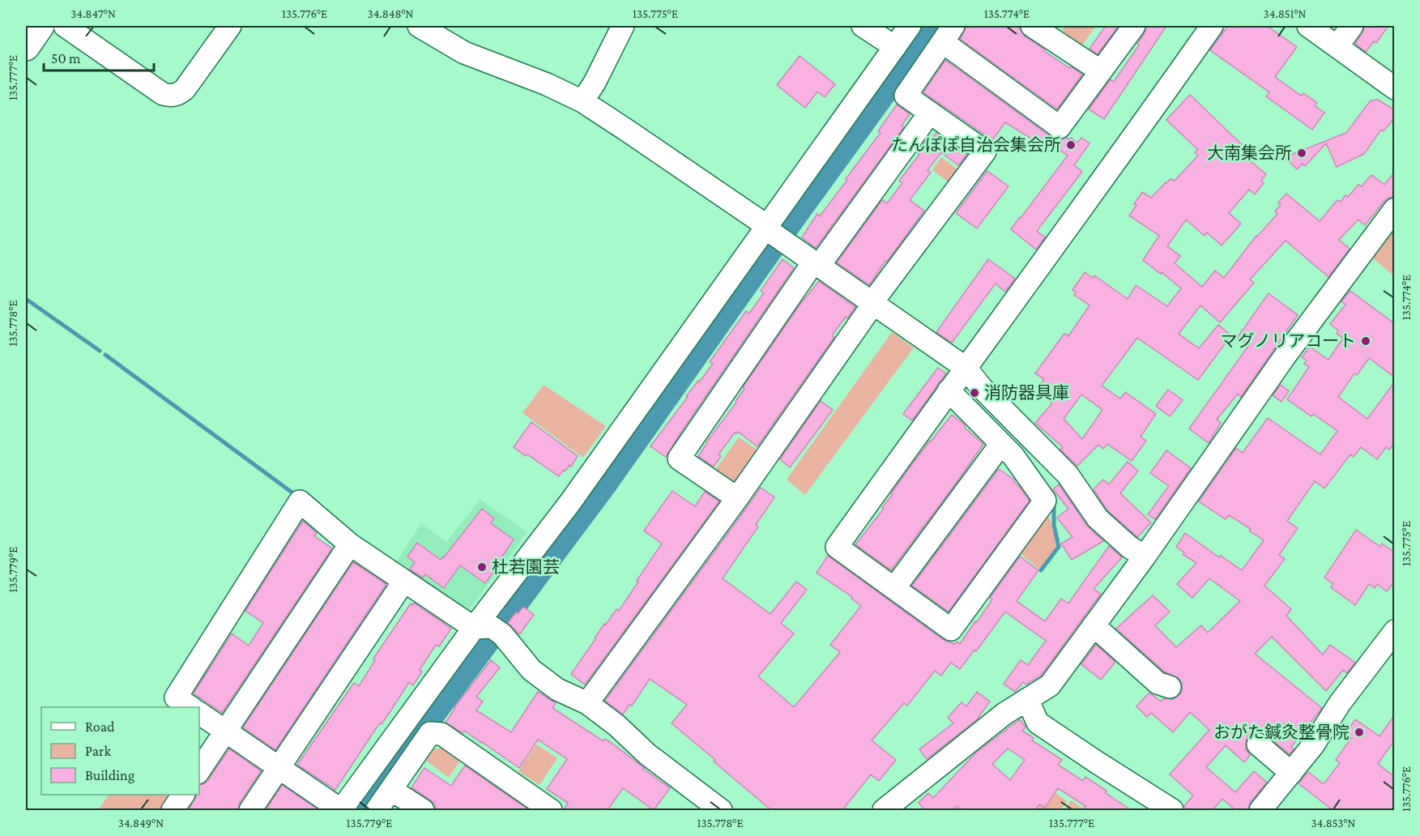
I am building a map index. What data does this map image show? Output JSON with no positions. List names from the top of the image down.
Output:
{
  "places": [
    "たんぽぽ自治会集会所",
    "大南集会所",
    "マグノリアコート",
    "消防器具庫",
    "杜若園芸",
    "おがた鍼灸整骨院"
  ],
  "legend": ["Road", "Park", "Building"],
  "scale_bar": "50 m",
  "coordinates": [
    "34.847°N",
    "135.776°E",
    "34.848°N",
    "135.775°E",
    "135.774°E",
    "34.851°N",
    "135.777°E",
    "135.778°E",
    "135.779°E",
    "34.849°N",
    "34.853°N"
  ]
}
